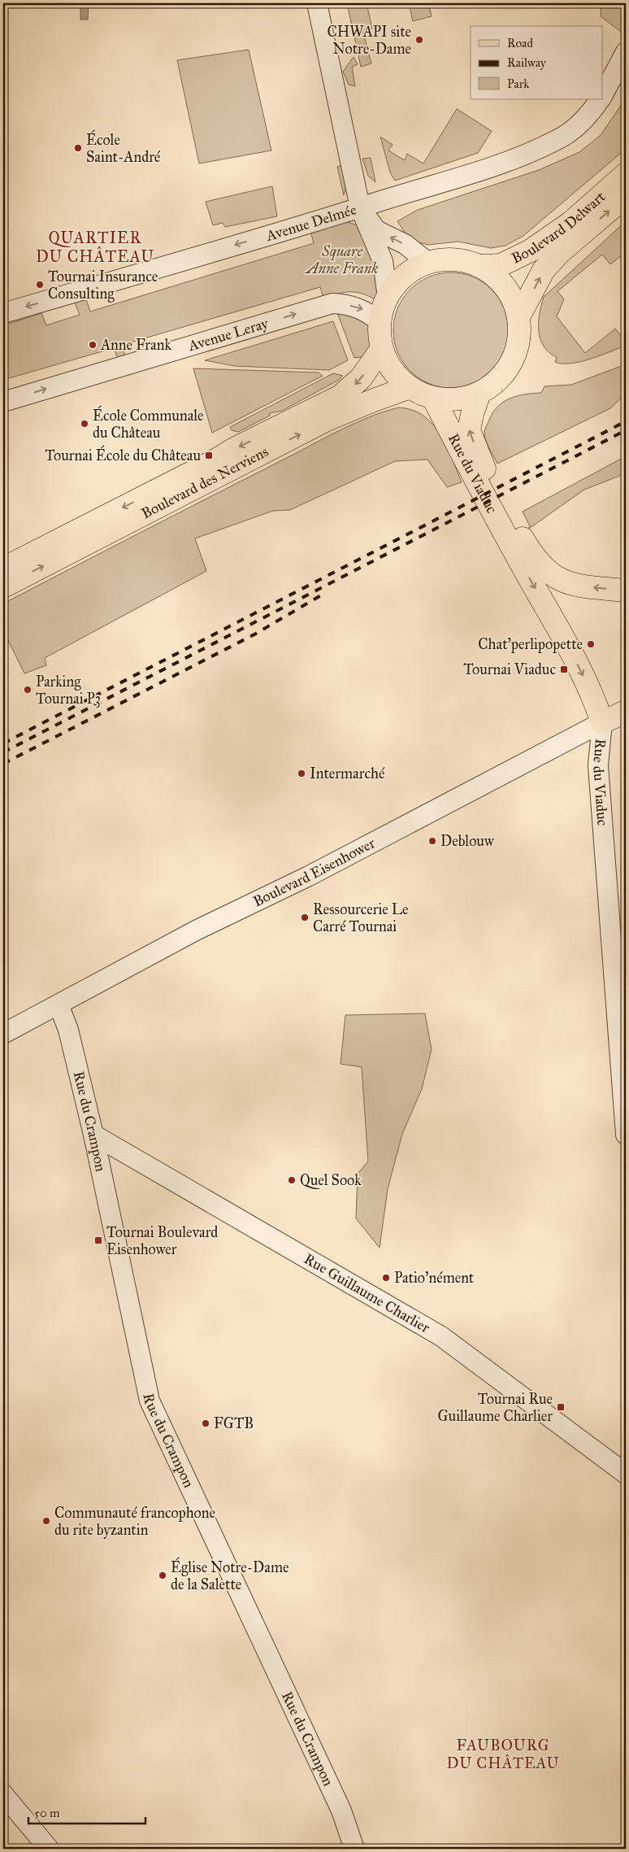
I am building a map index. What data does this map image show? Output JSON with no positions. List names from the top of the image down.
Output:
{
  "streets": {
    "main road": [
      "Boulevard Delwart",
      "Rue du Viaduc",
      "Boulevard des Nerviens",
      "Boulevard Eisenhower"
    ],
    "street": [
      "Avenue Delmée",
      "Avenue Leray",
      "Rue du Crampon",
      "Rue Guillaume Charlier"
    ]
  },
  "crossings": [
    ["Boulevard Delwart", "Avenue Leray"],
    ["Boulevard Delwart", "Rue du Viaduc"],
    ["Boulevard Delwart", "Boulevard des Nerviens"],
    ["Avenue Leray", "Rue du Viaduc"],
    ["Avenue Leray", "Boulevard des Nerviens"],
    ["Rue du Viaduc", "Boulevard des Nerviens"],
    ["Rue du Viaduc", "Boulevard Eisenhower"],
    ["Boulevard Eisenhower", "Rue du Crampon"],
    ["Rue du Crampon", "Rue Guillaume Charlier"]
  ],
  "one_way": ["Avenue Delmée", "Avenue Leray"],
  "districts": ["QUARTIER DU CHÂTEAU", "FAUBOURG DU CHÂTEAU"],
  "parks": ["Square Anne Frank"],
  "places": {
    "other": [
      "CHWAPI site Notre-Dame",
      "École Saint-André",
      "Tournai Insurance Consulting",
      "Anne Frank",
      "École Communale du Château",
      "Chat'perlipopette",
      "Parking Tournai P3",
      "Intermarché",
      "Deblouw",
      "Ressourcerie Le Carré Tournai",
      "Quel Sook",
      "Patio'nément",
      "FGTB",
      "Communauté francophone du rite byzantin",
      "Église Notre-Dame de la Salette"
    ],
    "transit": [
      "Tournai École du Château",
      "Tournai Viaduc",
      "Tournai Boulevard Eisenhower",
      "Tournai Rue Guillaume Charlier"
    ]
  },
  "legend": ["Road", "Railway", "Park"],
  "scale_bar": "50 m"
}
